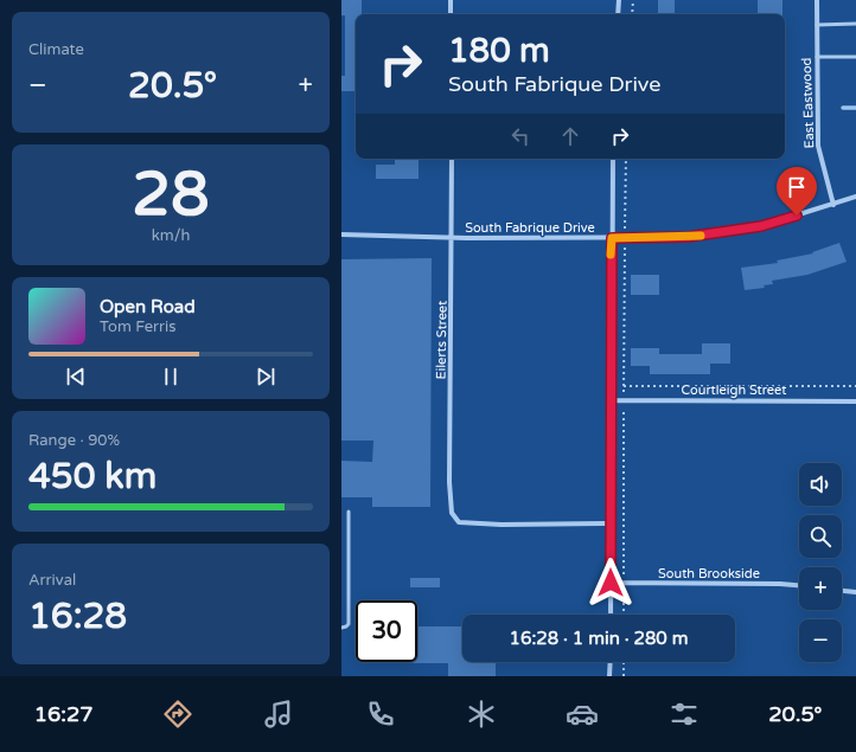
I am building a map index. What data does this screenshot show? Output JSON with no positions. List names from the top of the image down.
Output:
{
  "streets": {
    "street": [
      "East Eastwood",
      "South Fabrique Drive",
      "Eilerts Street",
      "Courtleigh Street",
      "South Brookside"
    ]
  },
  "crossings": [
    ["East Eastwood", "South Fabrique Drive"],
    ["South Fabrique Drive", "Eilerts Street"]
  ],
  "page": {
    "tile": [
      "Climate",
      ["28", "km/h"],
      ["Range · 90%", "450 km"],
      ["Arrival", "16:28"]
    ],
    "turn": ["180 m", "South Fabrique Drive"],
    "heat": ["−", "20.5°", "+"],
    "song": ["Open Road", "Tom Ferris"],
    "map_buttons": ["+", "−"],
    "limit": "30",
    "trip": "16:28 · 1 min · 280 m",
    "tabs": ["16:27", "20.5°"]
  }
}
